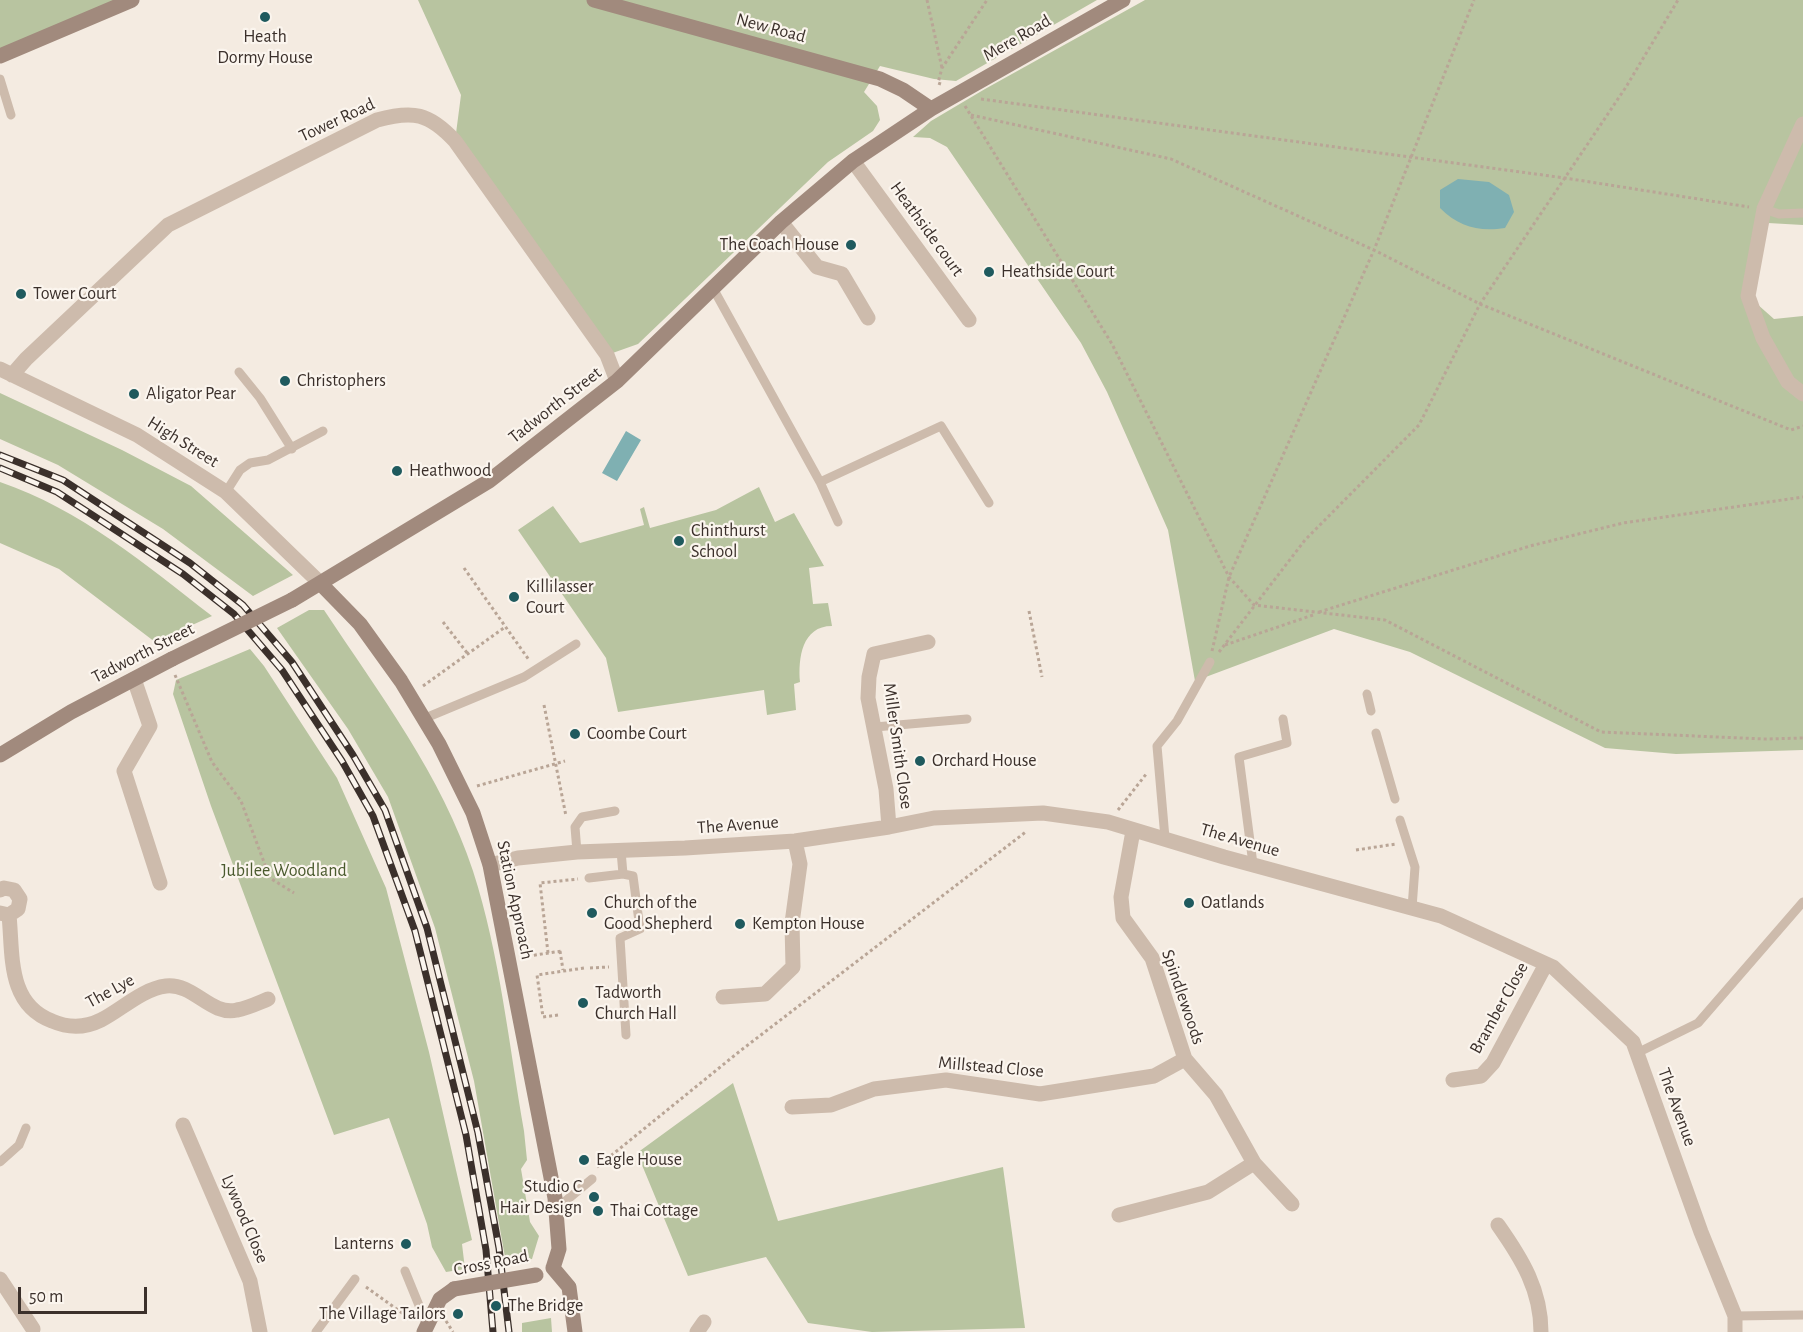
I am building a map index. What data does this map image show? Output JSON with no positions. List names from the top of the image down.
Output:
{
  "streets": {
    "main road": [
      "New Road",
      "Mere Road",
      "Tadworth Street",
      "Station Approach",
      "Cross Road"
    ],
    "street": [
      "Tower Road",
      "Heathside court",
      "High Street",
      "Miller Smith Close",
      "The Avenue",
      "The Lye",
      "Spindlewoods",
      "Bramber Close",
      "Millstead Close",
      "Lywood Close"
    ]
  },
  "crossings": [
    ["New Road", "Mere Road"],
    ["New Road", "Tadworth Street"],
    ["Mere Road", "Tadworth Street"],
    ["Tower Road", "Tadworth Street"],
    ["Tower Road", "High Street"],
    ["Heathside court", "Tadworth Street"],
    ["Tadworth Street", "High Street"],
    ["Tadworth Street", "Station Approach"],
    ["High Street", "Station Approach"],
    ["Miller Smith Close", "The Avenue"],
    ["The Avenue", "Station Approach"],
    ["The Avenue", "Spindlewoods"],
    ["The Avenue", "Bramber Close"],
    ["Station Approach", "Cross Road"],
    ["Spindlewoods", "Millstead Close"]
  ],
  "parks": ["Jubilee Woodland"],
  "places": [
    "Heath Dormy House",
    "The Coach House",
    "Heathside Court",
    "Tower Court",
    "Christophers",
    "Aligator Pear",
    "Heathwood",
    "Chinthurst School",
    "Killilasser Court",
    "Coombe Court",
    "Orchard House",
    "Oatlands",
    "Church of the Good Shepherd",
    "Kempton House",
    "Tadworth Church Hall",
    "Eagle House",
    "Studio C Hair Design",
    "Thai Cottage",
    "Lanterns",
    "The Bridge",
    "The Village Tailors"
  ],
  "scale_bar": "50 m"
}
